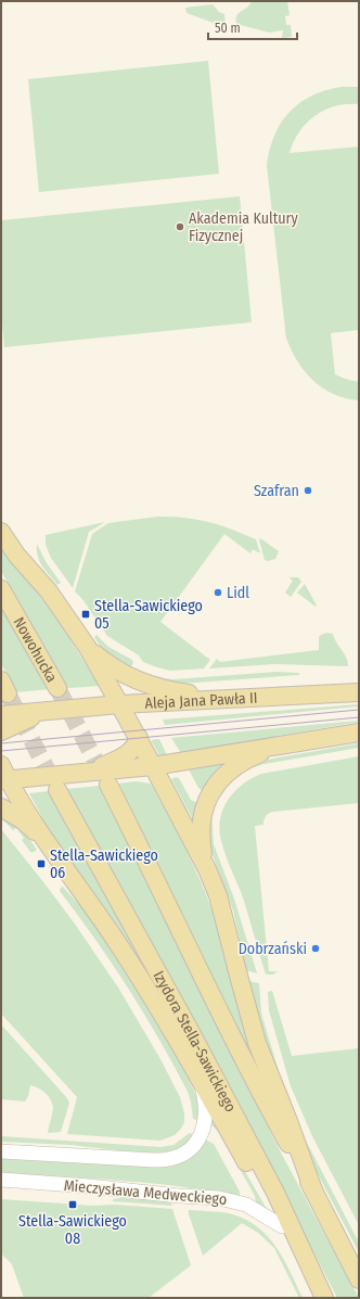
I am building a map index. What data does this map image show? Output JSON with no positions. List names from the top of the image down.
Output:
{
  "streets": {
    "main road": ["Nowohucka", "Aleja Jana Pawła II", "Izydora Stella-Sawickiego"],
    "street": ["Mieczysława Medweckiego"]
  },
  "places": {
    "other": [
      "Akademia Kultury Fizycznej",
      "Szafran",
      "Lidl",
      "Dobrzański"
    ],
    "transit": ["Stella-Sawickiego 05", "Stella-Sawickiego 06", "Stella-Sawickiego 08"]
  },
  "scale_bar": "50 m"
}
